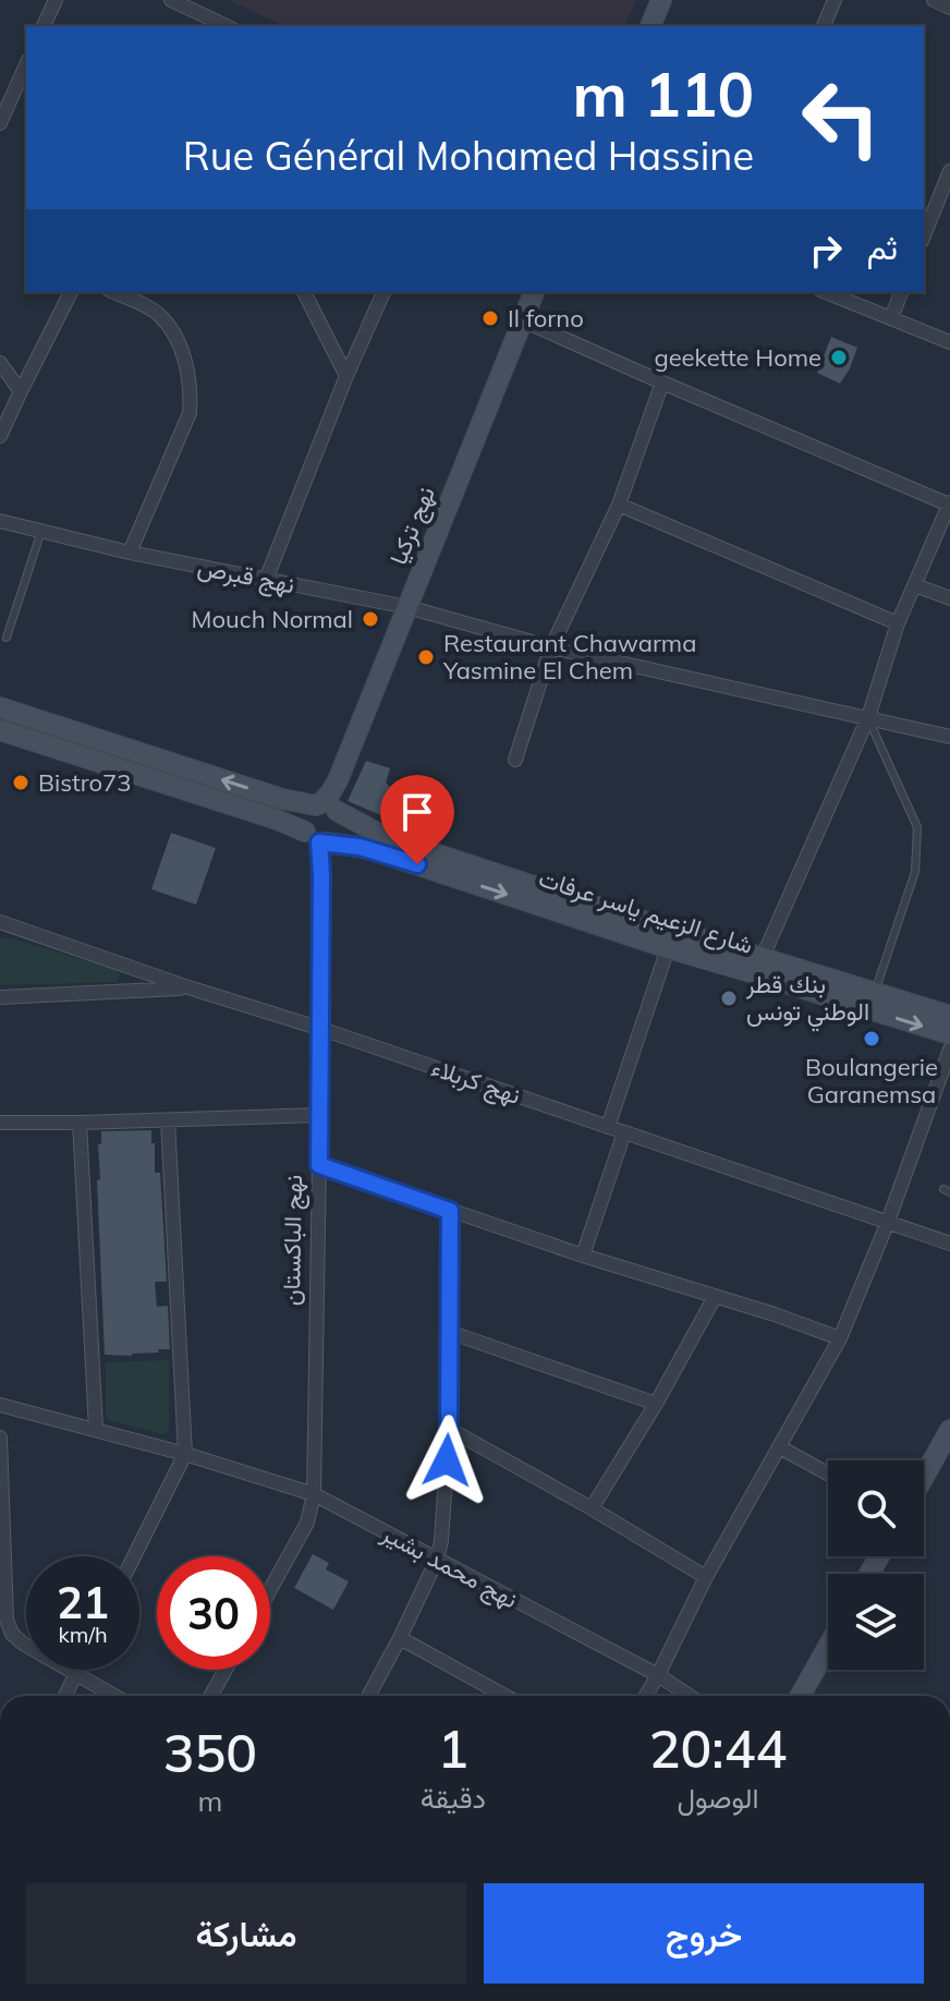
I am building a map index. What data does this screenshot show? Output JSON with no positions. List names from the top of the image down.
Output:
{
  "streets": {
    "main road": ["نهج تركيا", "شارع الزعيم ياسر عرفات"],
    "street": [
      "نهج قبرص",
      "نهج كربلاء",
      "نهج الباكستان",
      "نهج محمد بشير"
    ]
  },
  "crossings": [
    ["نهج تركيا", "نهج قبرص"],
    ["نهج تركيا", "شارع الزعيم ياسر عرفات"],
    ["نهج تركيا", "نهج الباكستان"],
    ["شارع الزعيم ياسر عرفات", "نهج الباكستان"],
    ["نهج كربلاء", "نهج الباكستان"],
    ["نهج الباكستان", "نهج محمد بشير"]
  ],
  "places": [
    "Il forno",
    "geekette Home",
    "Mouch Normal",
    "Restaurant Chawarma Yasmine El Chem",
    "Bistro73",
    "بنك قطر الوطني تونس",
    "Boulangerie Garanemsa"
  ],
  "page": {
    "turn": ["110 m", "Rue Général Mohamed Hassine"],
    "then": "ثم",
    "speed": "21 km/h",
    "limit": "30",
    "eta": [
      "20:44",
      "الوصول",
      "1",
      "دقيقة",
      "350",
      "m"
    ],
    "buttons": ["خروج", "مشاركة"]
  }
}
